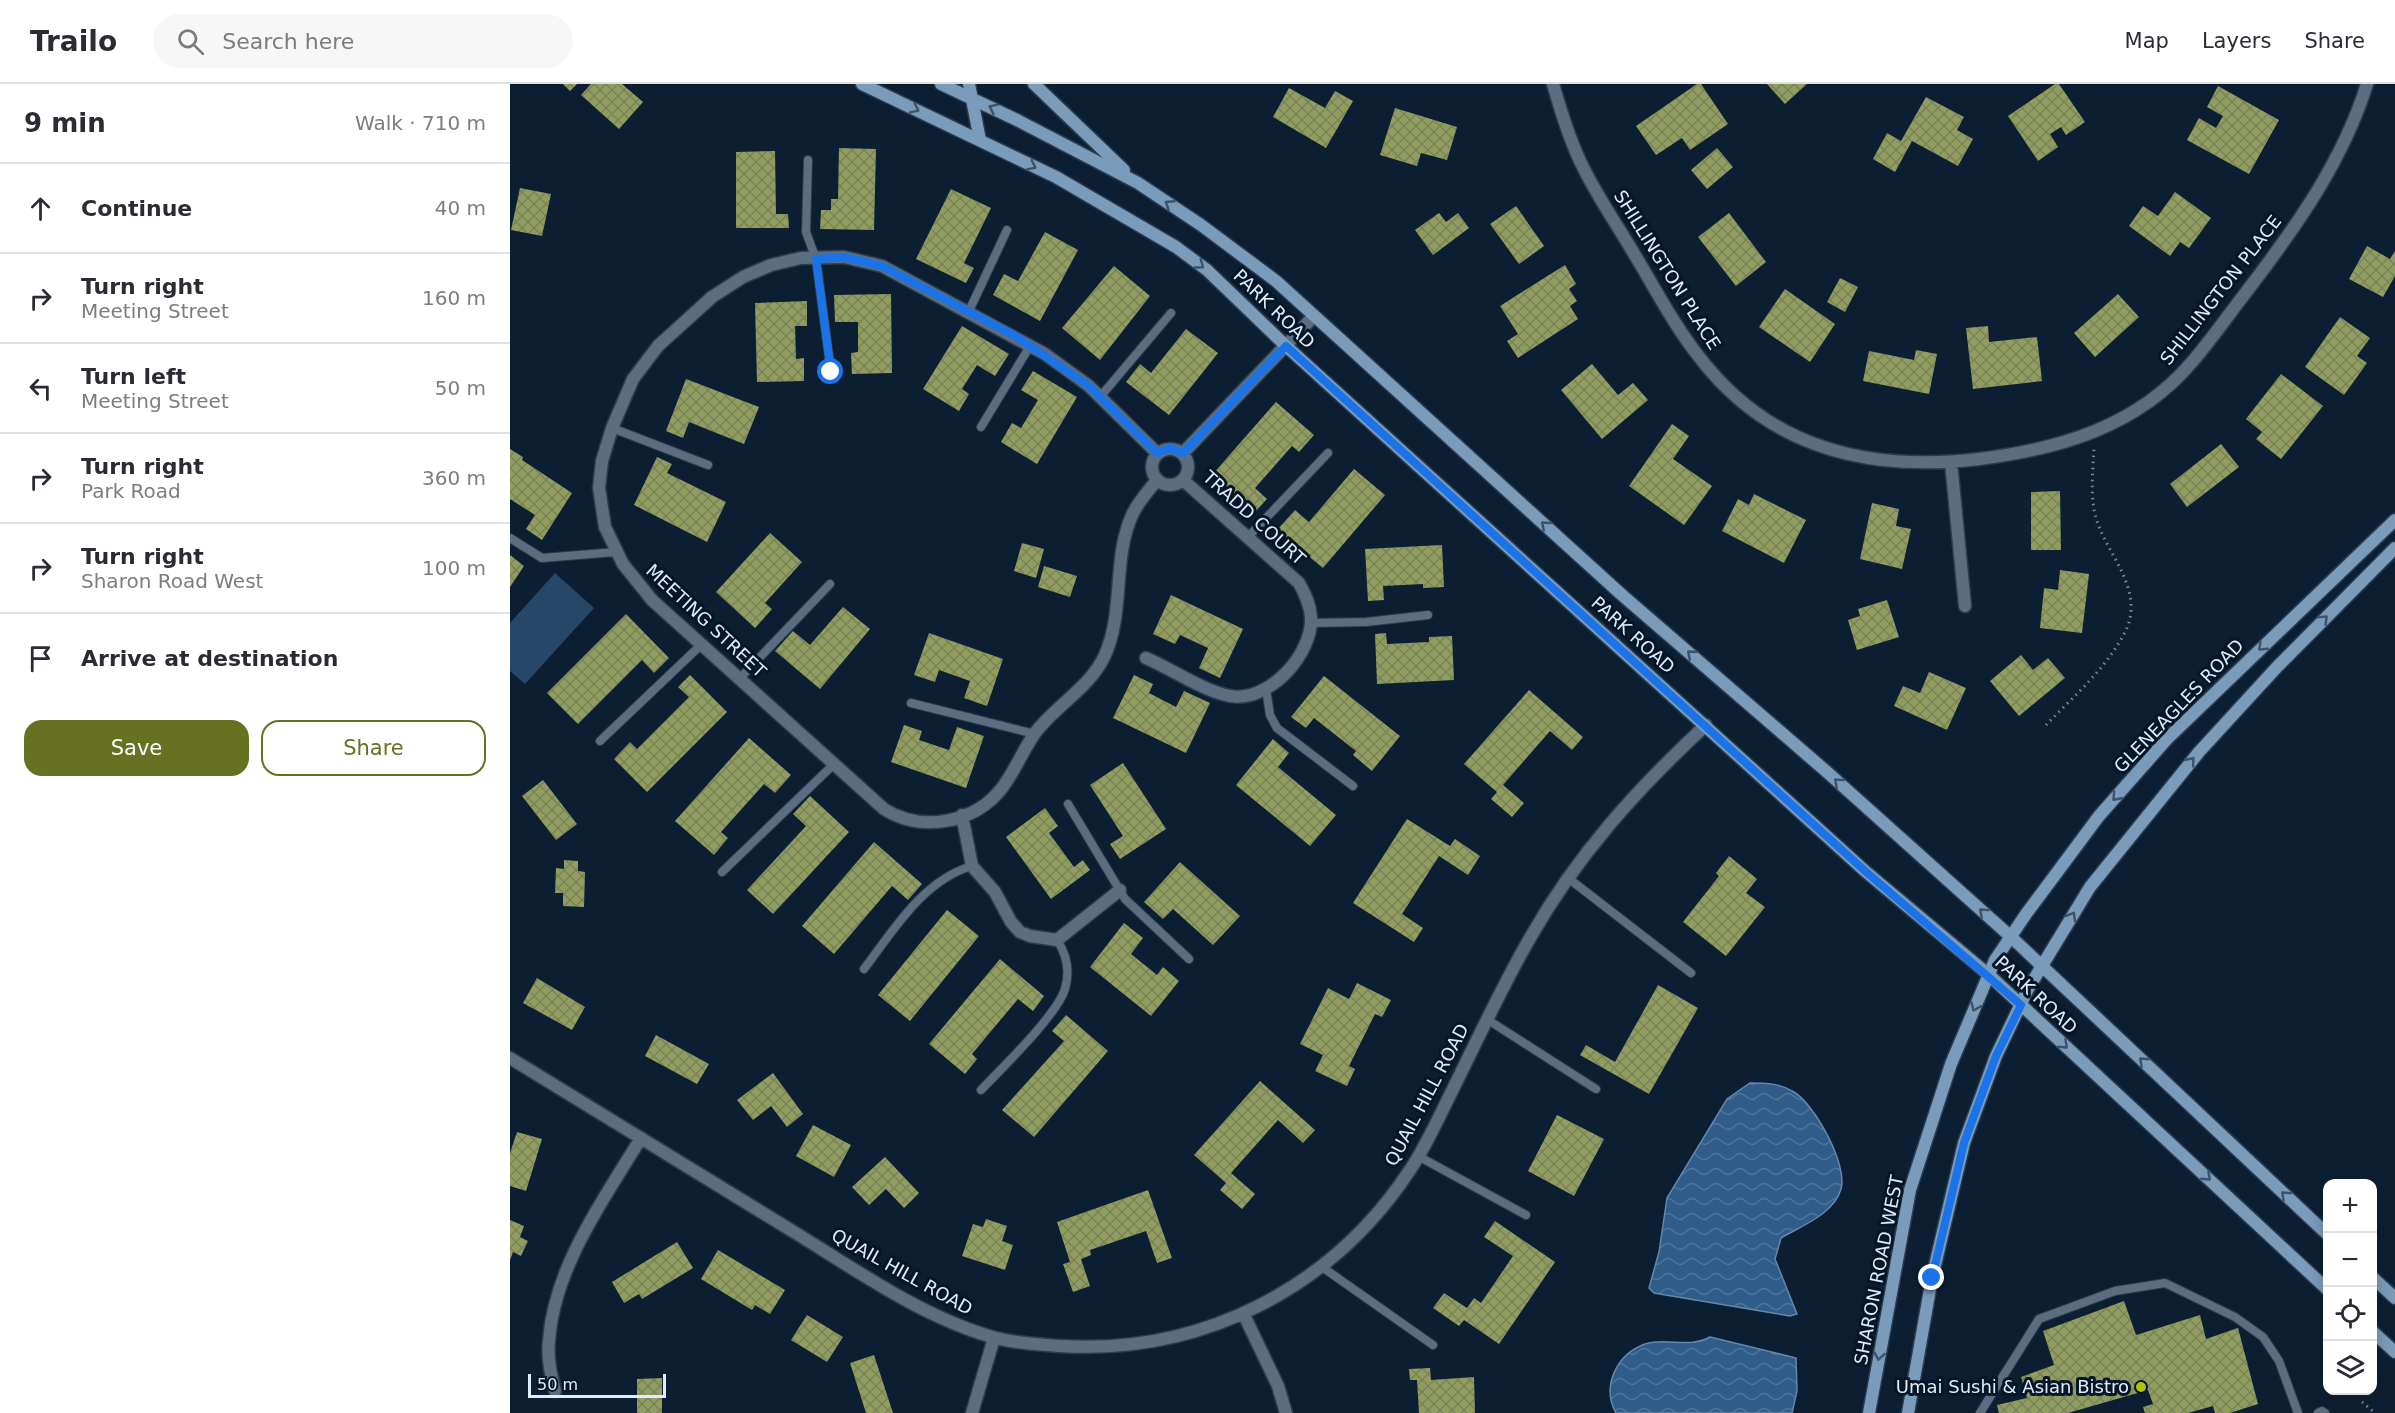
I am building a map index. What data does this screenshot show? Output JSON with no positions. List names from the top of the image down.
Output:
{
  "streets": {
    "main road": ["PARK ROAD", "GLENEAGLES ROAD", "SHARON ROAD WEST"],
    "street": [
      "SHILLINGTON PLACE",
      "TRADD COURT",
      "MEETING STREET",
      "QUAIL HILL ROAD"
    ]
  },
  "crossings": [
    ["PARK ROAD", "GLENEAGLES ROAD"],
    ["PARK ROAD", "QUAIL HILL ROAD"],
    ["PARK ROAD", "SHARON ROAD WEST"],
    ["TRADD COURT", "MEETING STREET"],
    ["GLENEAGLES ROAD", "SHARON ROAD WEST"]
  ],
  "places": ["Umai Sushi & Asian Bistro"],
  "scale_bar": "50 m",
  "page": {
    "header": "Trailo",
    "search": "Search here",
    "nav": ["Map", "Layers", "Share"],
    "heading": ["9 min", "Walk · 710 m"],
    "list": [
      ["Continue", "40 m"],
      ["Turn right", "Meeting Street", "160 m"],
      ["Turn left", "Meeting Street", "50 m"],
      ["Turn right", "Park Road", "360 m"],
      ["Turn right", "Sharon Road West", "100 m"],
      "Arrive at destination"
    ],
    "buttons": ["Save", "Share"],
    "map_buttons": ["+", "−"],
    "scale": "50 m"
  }
}
